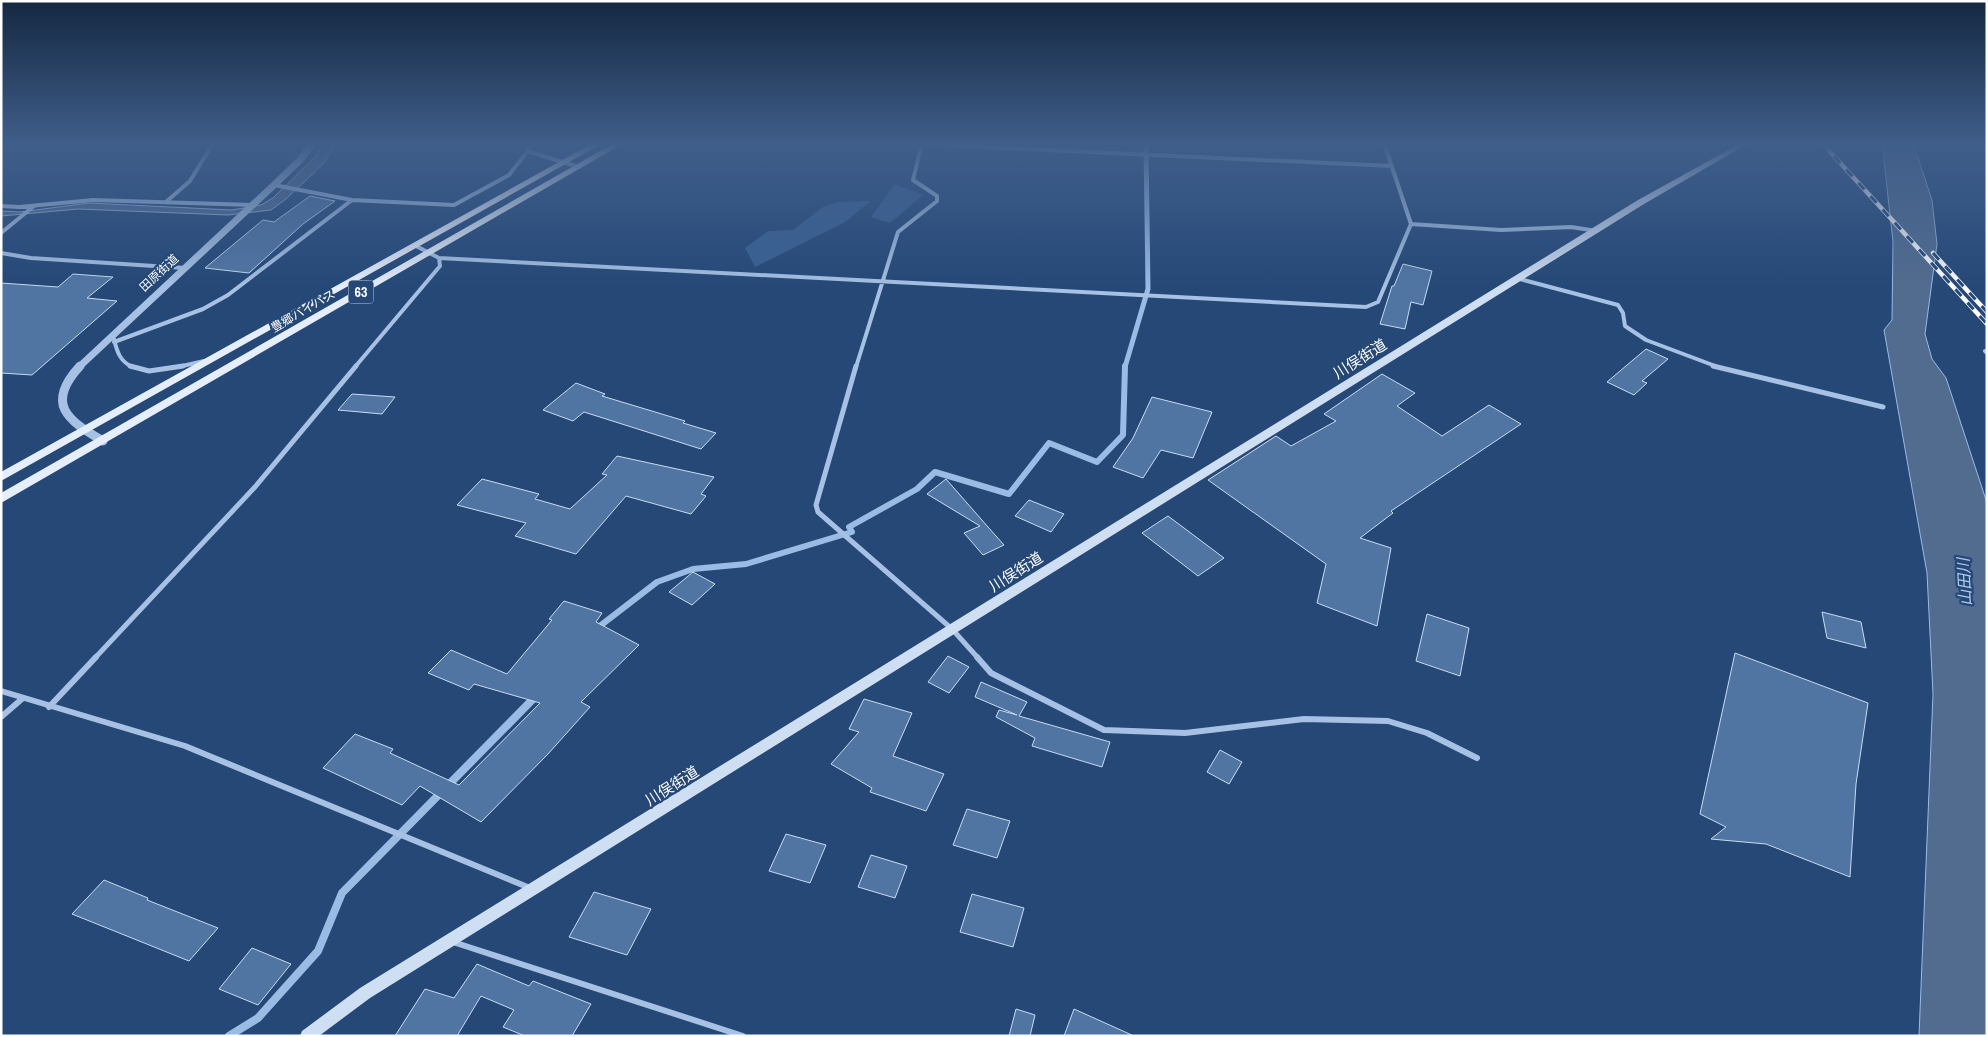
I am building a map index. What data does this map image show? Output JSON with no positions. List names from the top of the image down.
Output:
{
  "streets": {
    "main road": ["63", "豊郷バイパス", "川俣街道"],
    "street": ["田原街道"]
  },
  "crossings": [
    ["田原街道", "63"],
    ["田原街道", "豊郷バイパス"],
    ["63", "豊郷バイパス"]
  ],
  "water": ["山田川"]
}
